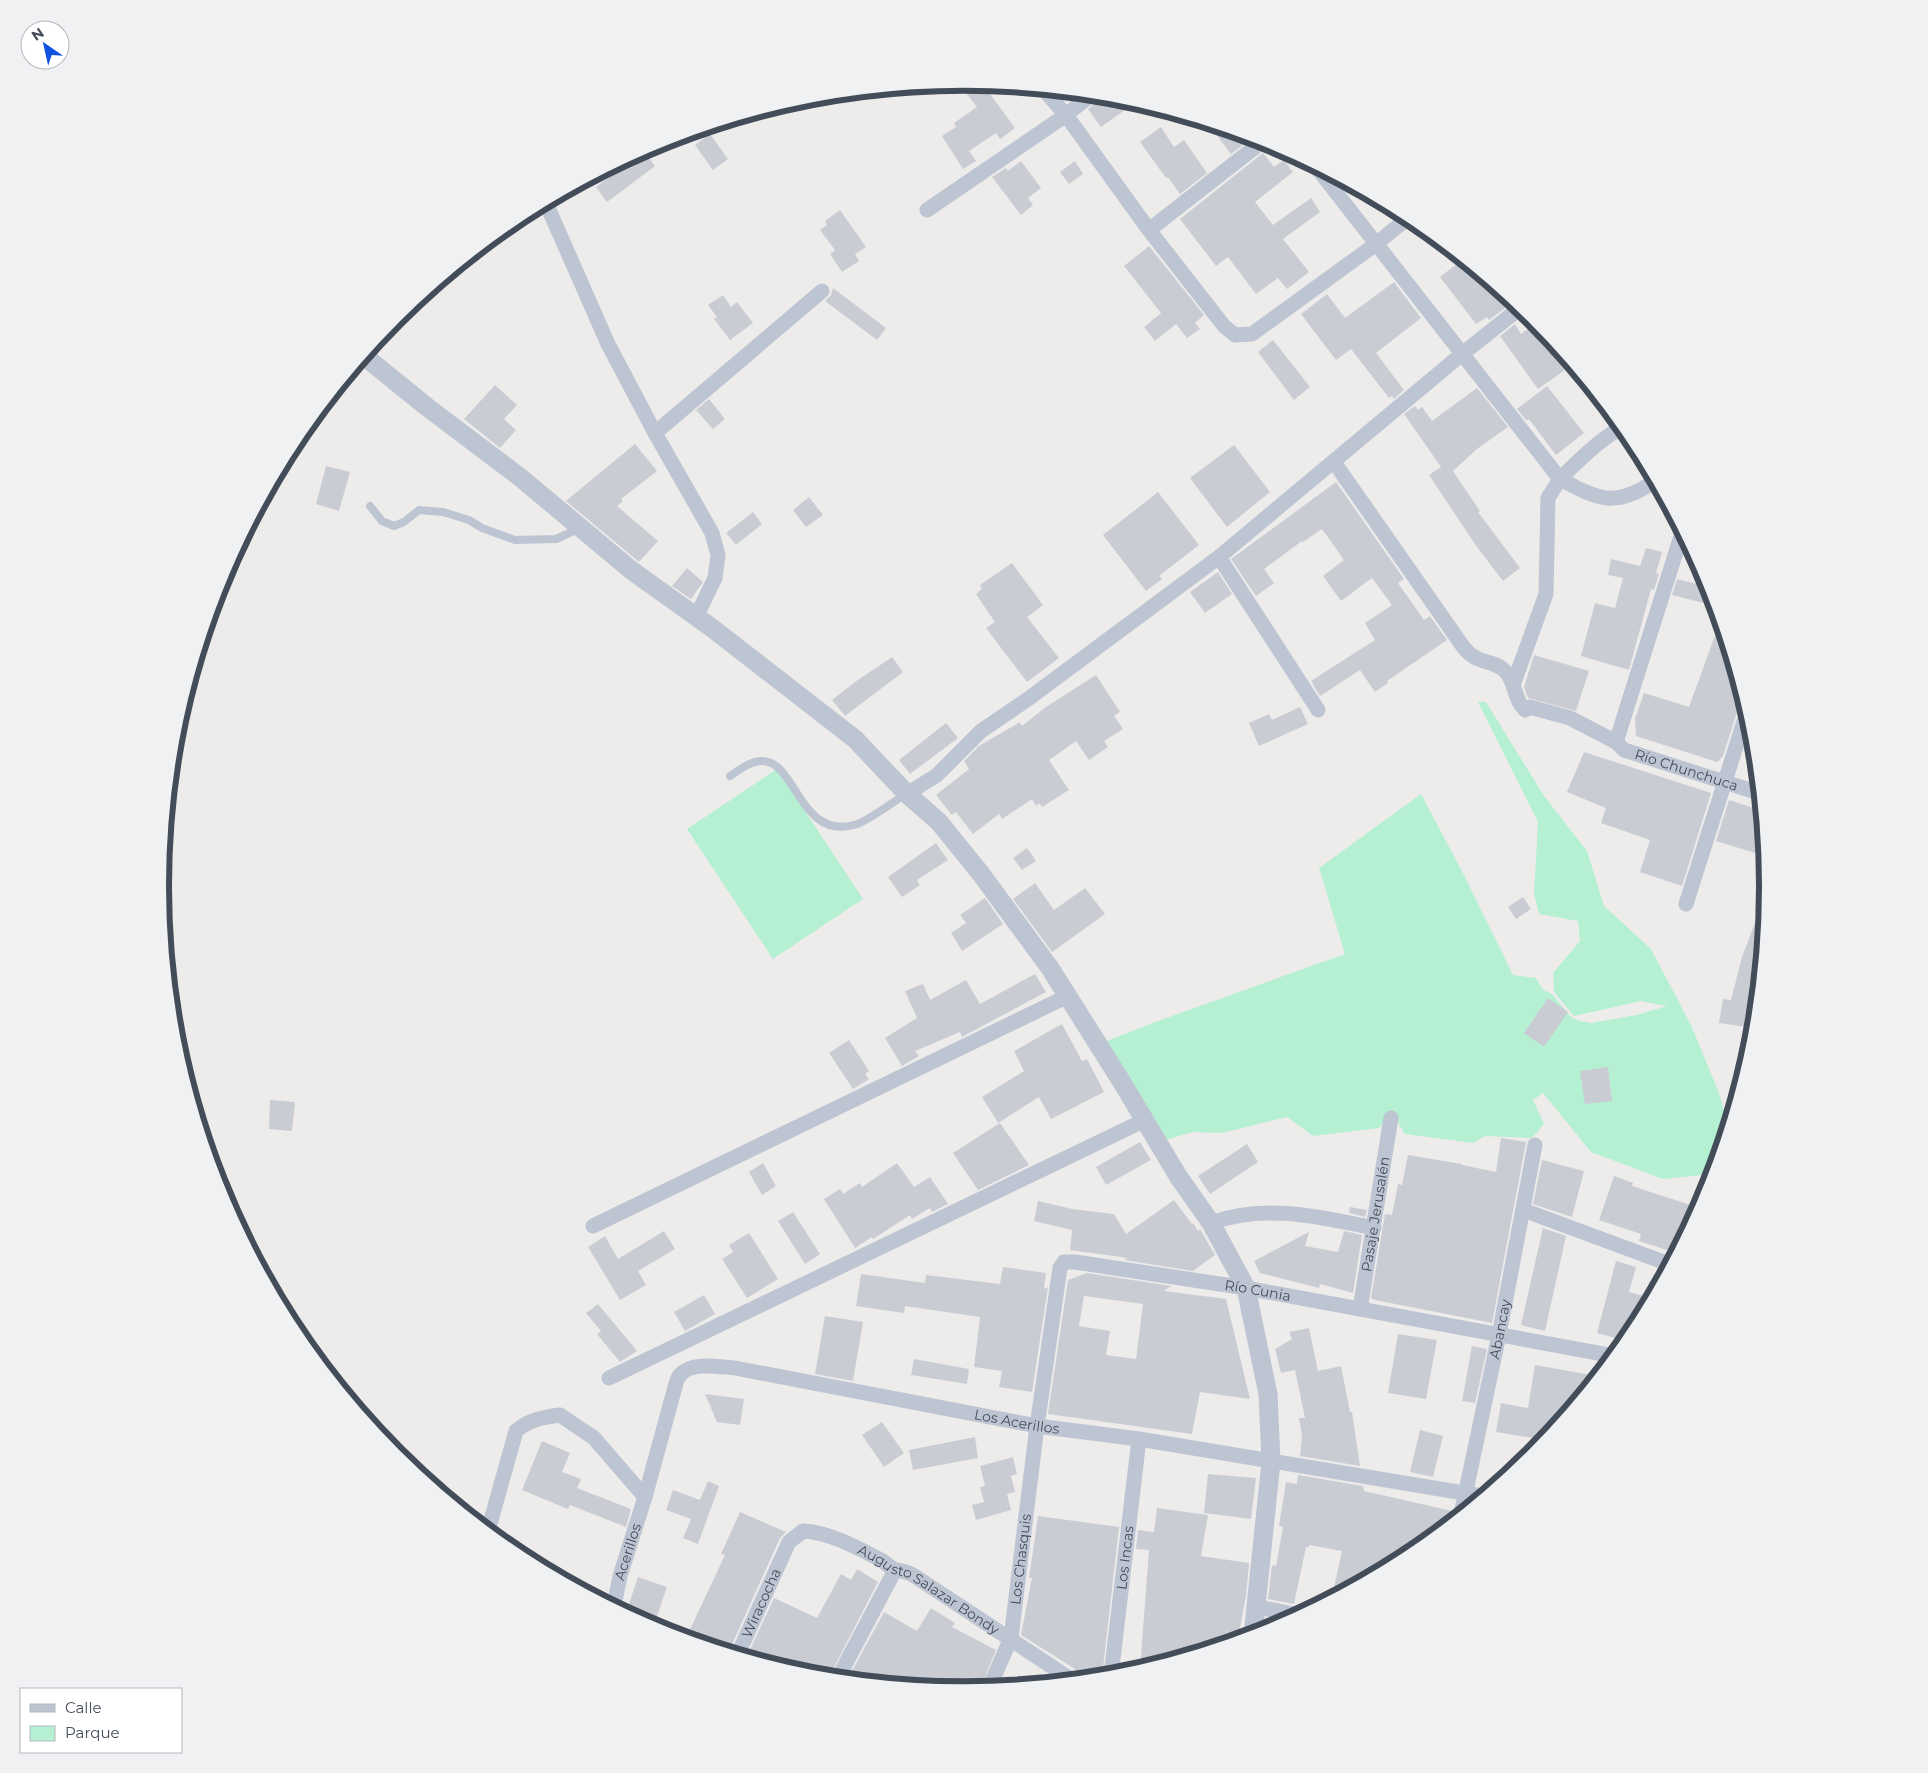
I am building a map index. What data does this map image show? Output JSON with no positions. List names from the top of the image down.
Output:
{
  "streets": {
    "street": [
      "Río Chunchuca",
      "Pasaje Jerusalén",
      "Río Cunia",
      "Abancay",
      "Los Acerillos",
      "Acerillos",
      "Los Incas",
      "Los Chasquis",
      "Augusto Salazar Bondy",
      "Wiracocha"
    ]
  },
  "crossings": [
    ["Pasaje Jerusalén", "Río Cunia"],
    ["Río Cunia", "Abancay"],
    ["Río Cunia", "Los Acerillos"],
    ["Río Cunia", "Los Chasquis"],
    ["Abancay", "Los Acerillos"],
    ["Los Acerillos", "Acerillos"],
    ["Los Acerillos", "Los Incas"],
    ["Los Acerillos", "Los Chasquis"],
    ["Los Chasquis", "Augusto Salazar Bondy"],
    ["Augusto Salazar Bondy", "Wiracocha"]
  ],
  "legend": ["Calle", "Parque"],
  "north": "top left"
}
